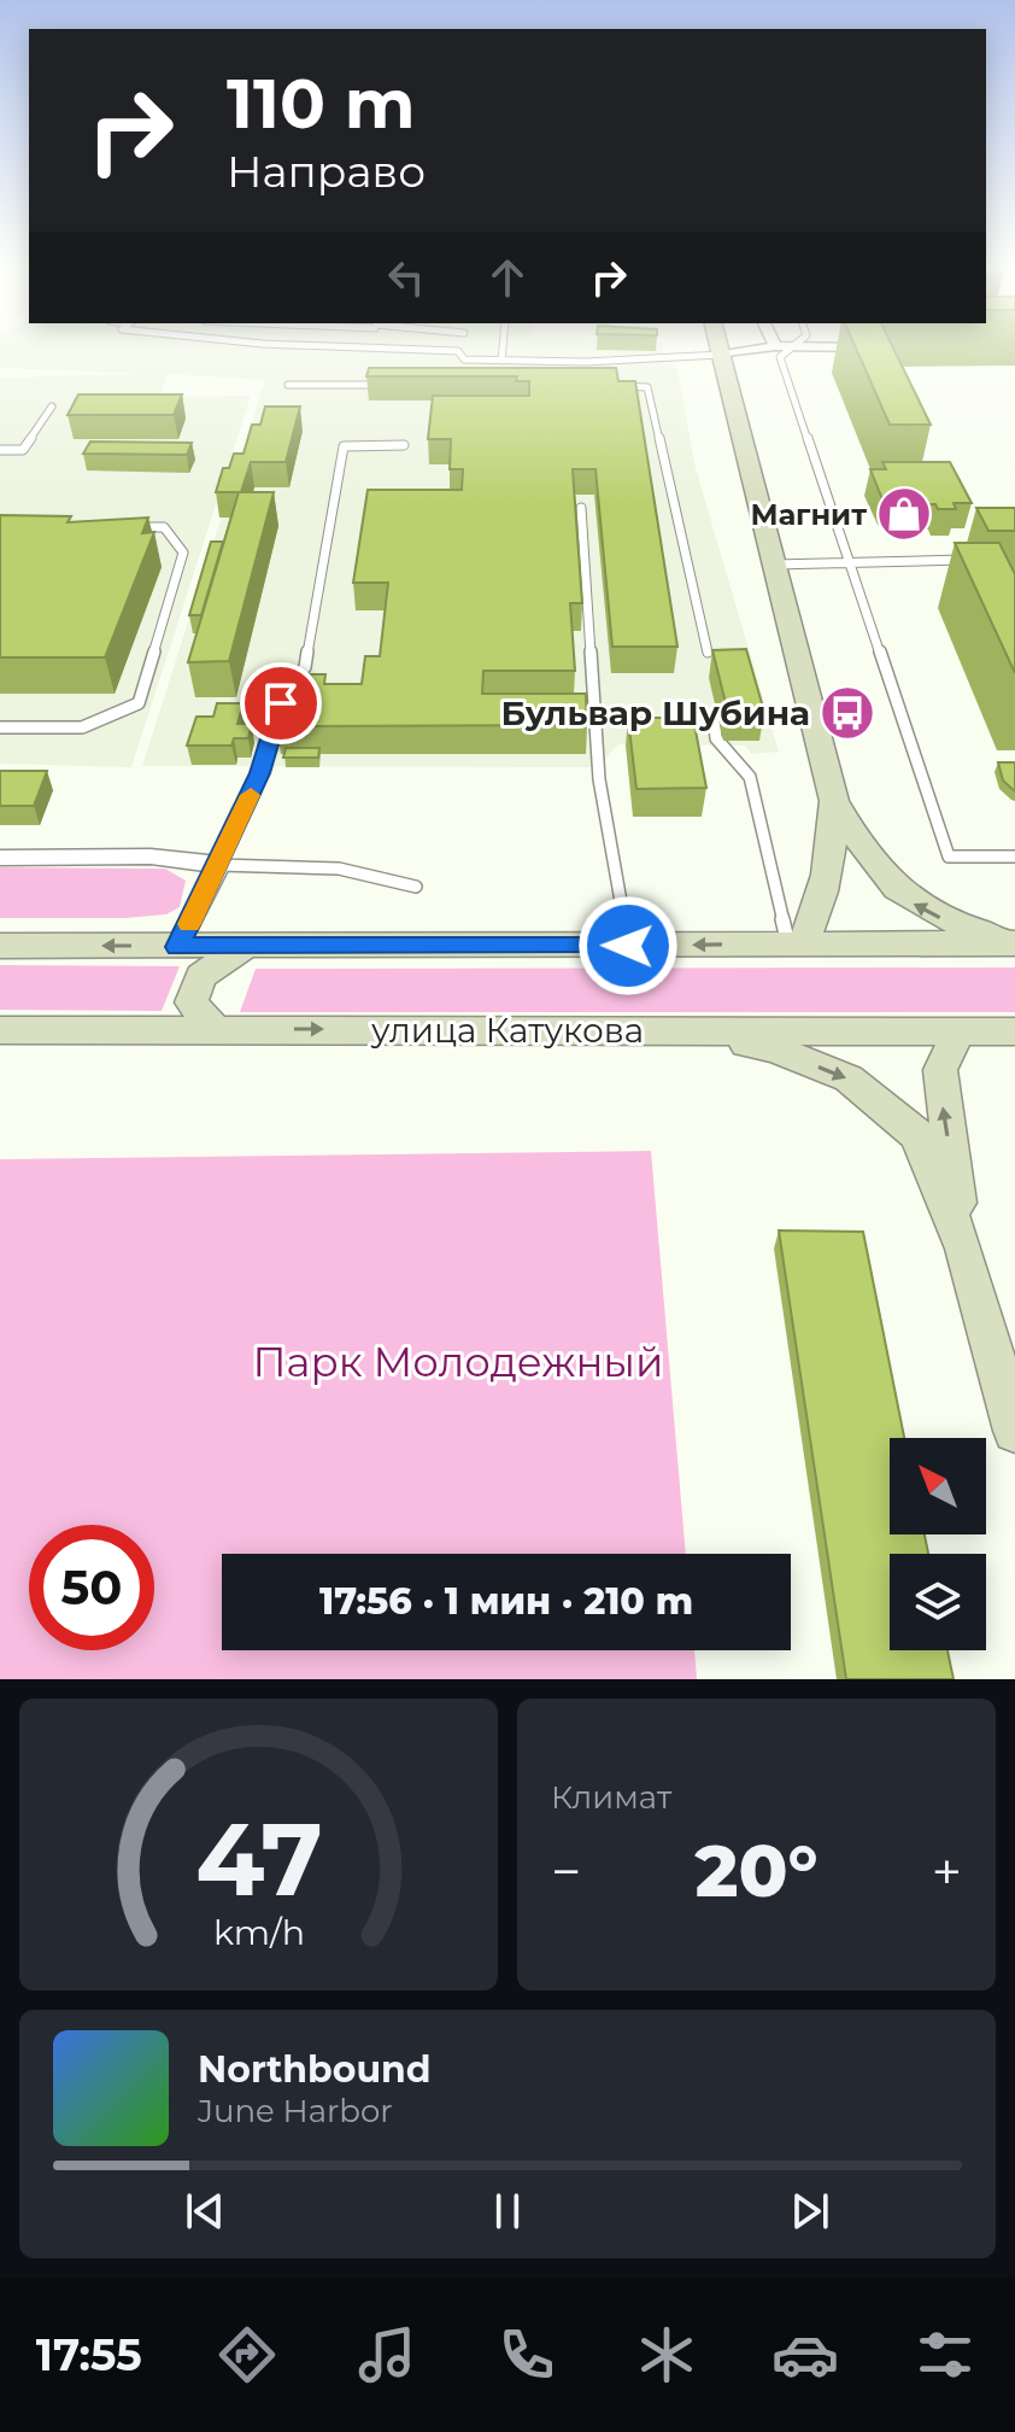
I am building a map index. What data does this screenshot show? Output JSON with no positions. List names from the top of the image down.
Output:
{
  "streets": {
    "main road": ["улица Катукова"]
  },
  "parks": ["Парк Молодежный"],
  "places": {
    "shop": ["Магнит"],
    "bus stop": ["Бульвар Шубина"]
  },
  "north": "top left",
  "page": {
    "turn": ["110 m", "Направо"],
    "limit": "50",
    "trip": "17:56 · 1 мин · 210 m",
    "tile": "Климат",
    "heat": ["−", "20°", "+"],
    "song": ["Northbound", "June Harbor"],
    "tabs": "17:55",
    "gauge": ["47", "km/h"]
  }
}
